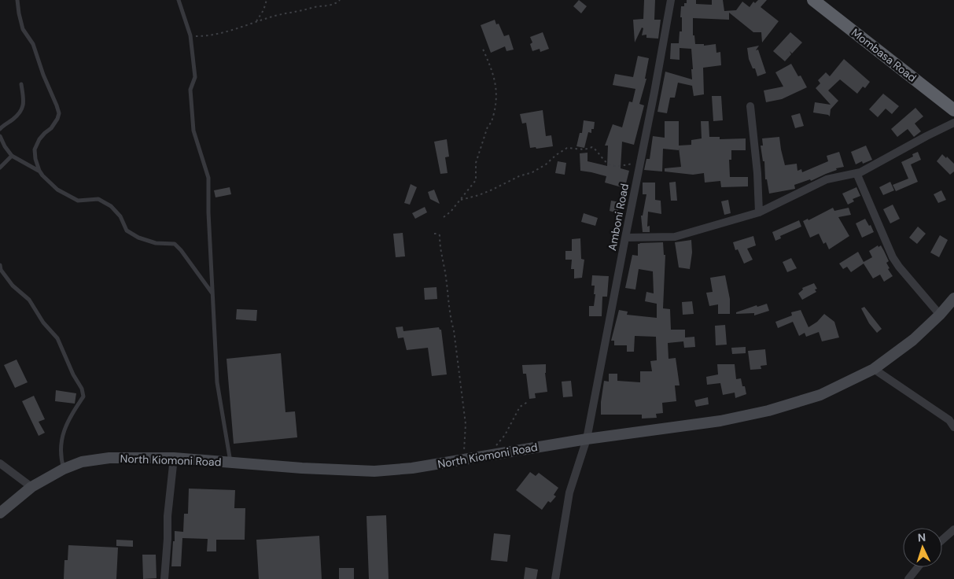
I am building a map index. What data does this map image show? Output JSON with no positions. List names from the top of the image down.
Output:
{
  "streets": {
    "highway": ["Mombasa Road"],
    "main road": ["North Kiomoni Road"],
    "street": ["Amboni Road"]
  },
  "crossings": [
    ["Amboni Road", "North Kiomoni Road"]
  ],
  "north": "top"
}
